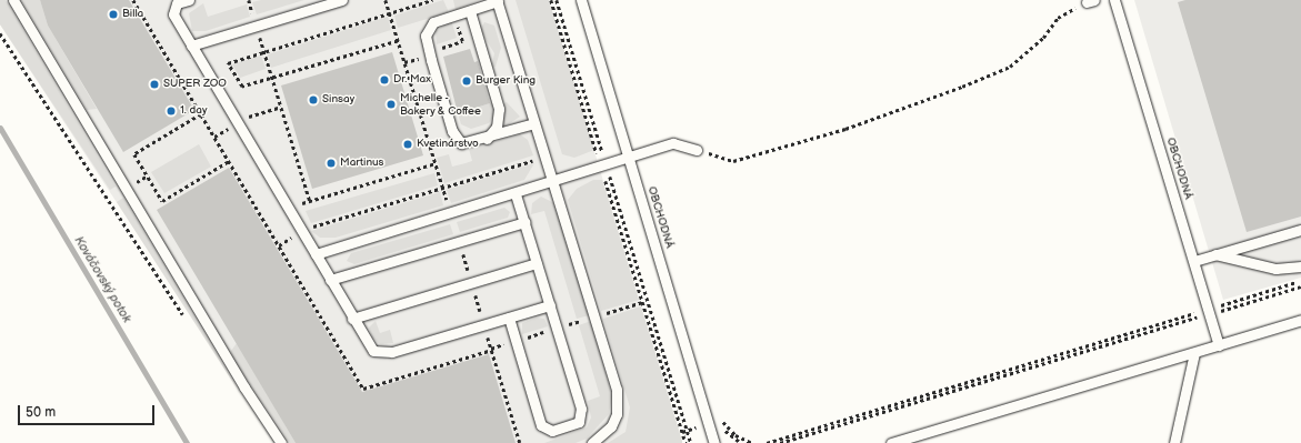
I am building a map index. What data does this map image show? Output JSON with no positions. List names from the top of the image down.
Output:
{
  "streets": {
    "lane": ["OBCHODNÁ"]
  },
  "water": ["Kováčovský potok"],
  "places": [
    "Billa",
    "Dr. Max",
    "Burger King",
    "SUPER ZOO",
    "Sinsay",
    "Michelle - Bakery & Coffee",
    "1. day",
    "Kvetinárstvo",
    "Martinus"
  ],
  "scale_bar": "50 m"
}
